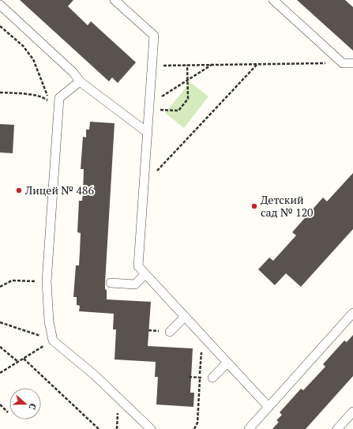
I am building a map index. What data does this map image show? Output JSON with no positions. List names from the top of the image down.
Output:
{
  "places": ["Лицей № 486", "Детский сад № 120"],
  "north": "right"
}
